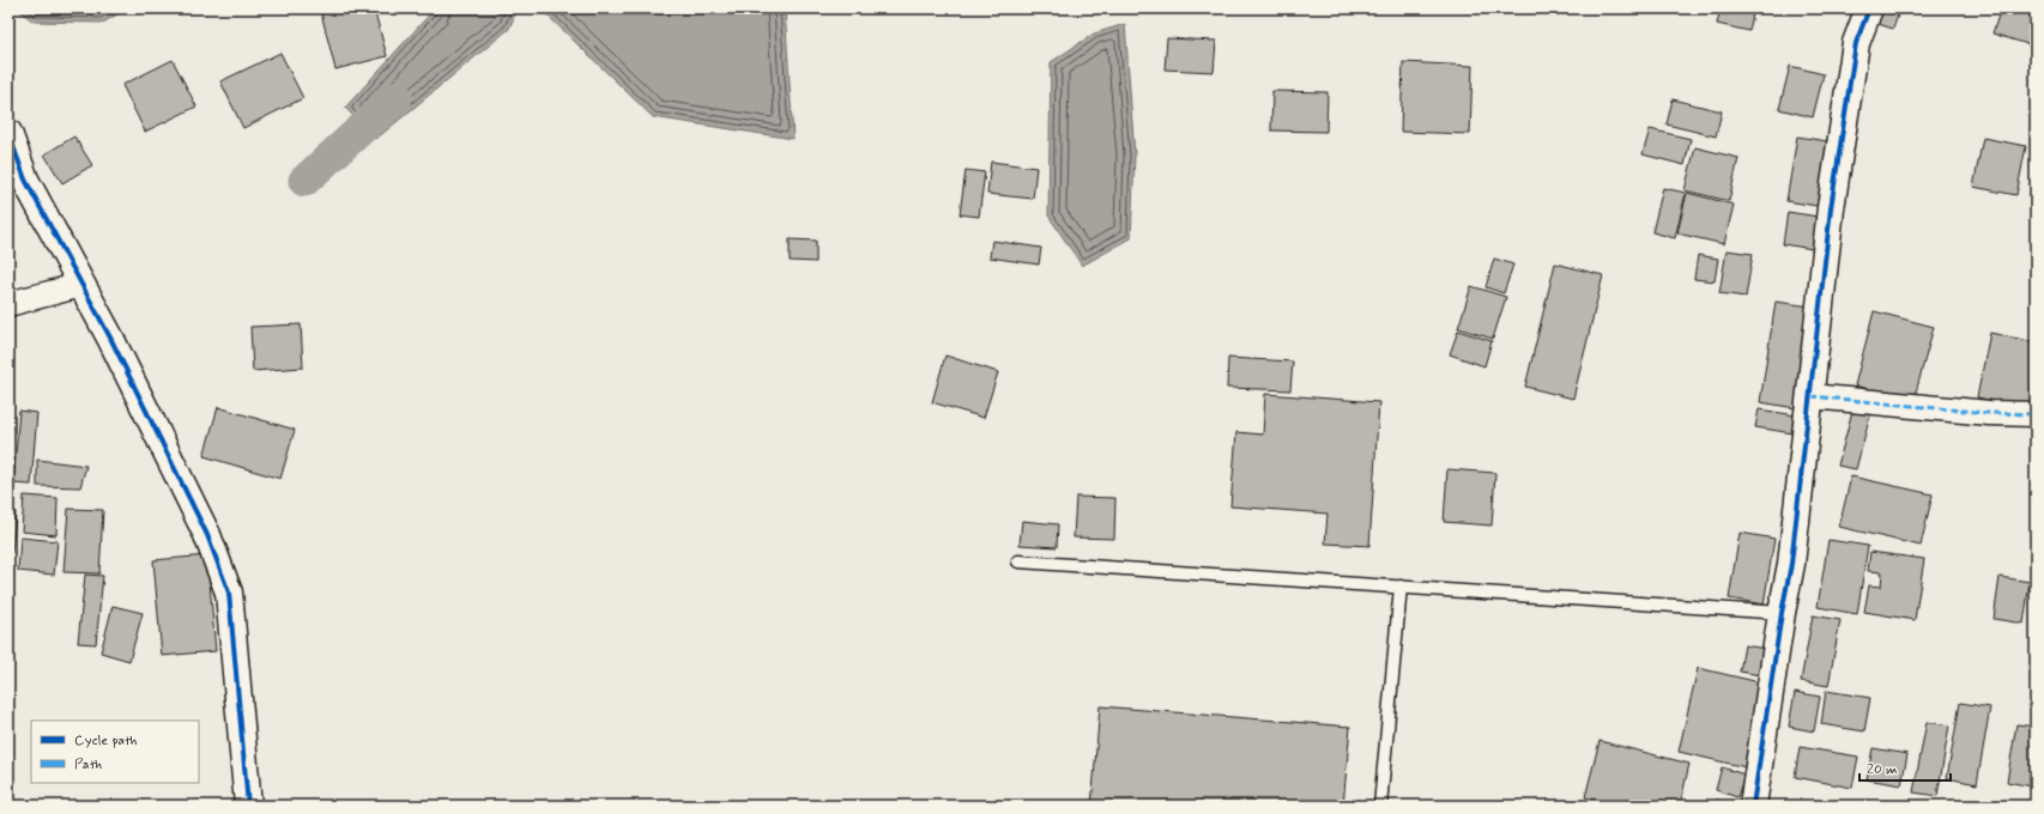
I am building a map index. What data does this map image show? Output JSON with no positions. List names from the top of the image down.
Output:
{
  "legend": ["Cycle path", "Path"],
  "scale_bar": "20 m"
}
